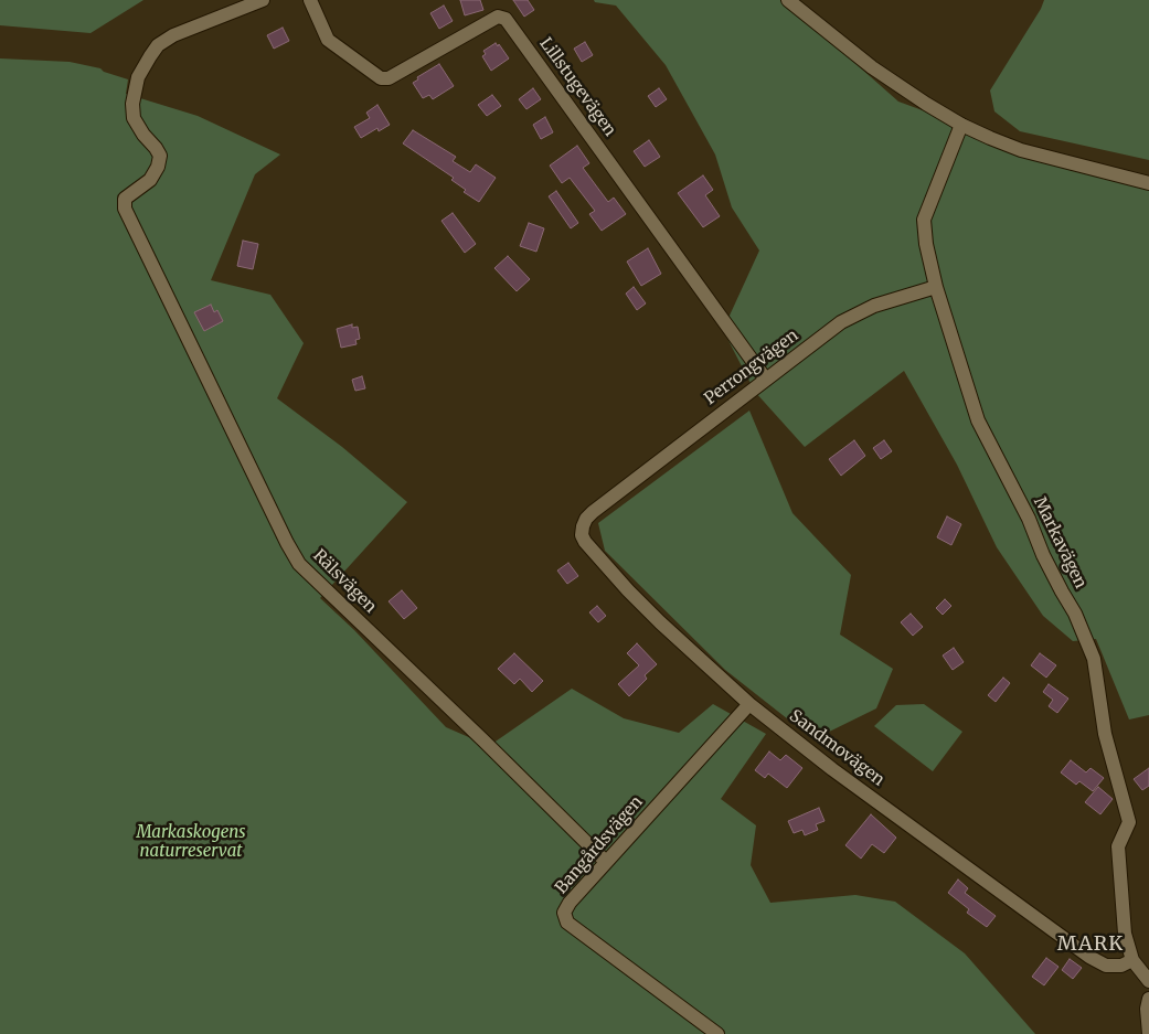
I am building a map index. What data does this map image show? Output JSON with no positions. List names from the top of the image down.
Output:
{
  "streets": {
    "street": [
      "Lillstugevägen",
      "Perrongvägen",
      "Markavägen",
      "Rälsvägen",
      "Sandmovägen",
      "Bangårdsvägen"
    ]
  },
  "crossings": [
    ["Lillstugevägen", "Perrongvägen"],
    ["Perrongvägen", "Markavägen"],
    ["Perrongvägen", "Sandmovägen"],
    ["Markavägen", "Sandmovägen"],
    ["Rälsvägen", "Bangårdsvägen"],
    ["Sandmovägen", "Bangårdsvägen"]
  ],
  "districts": ["MARK"],
  "parks": ["Markaskogens naturreservat"]
}
